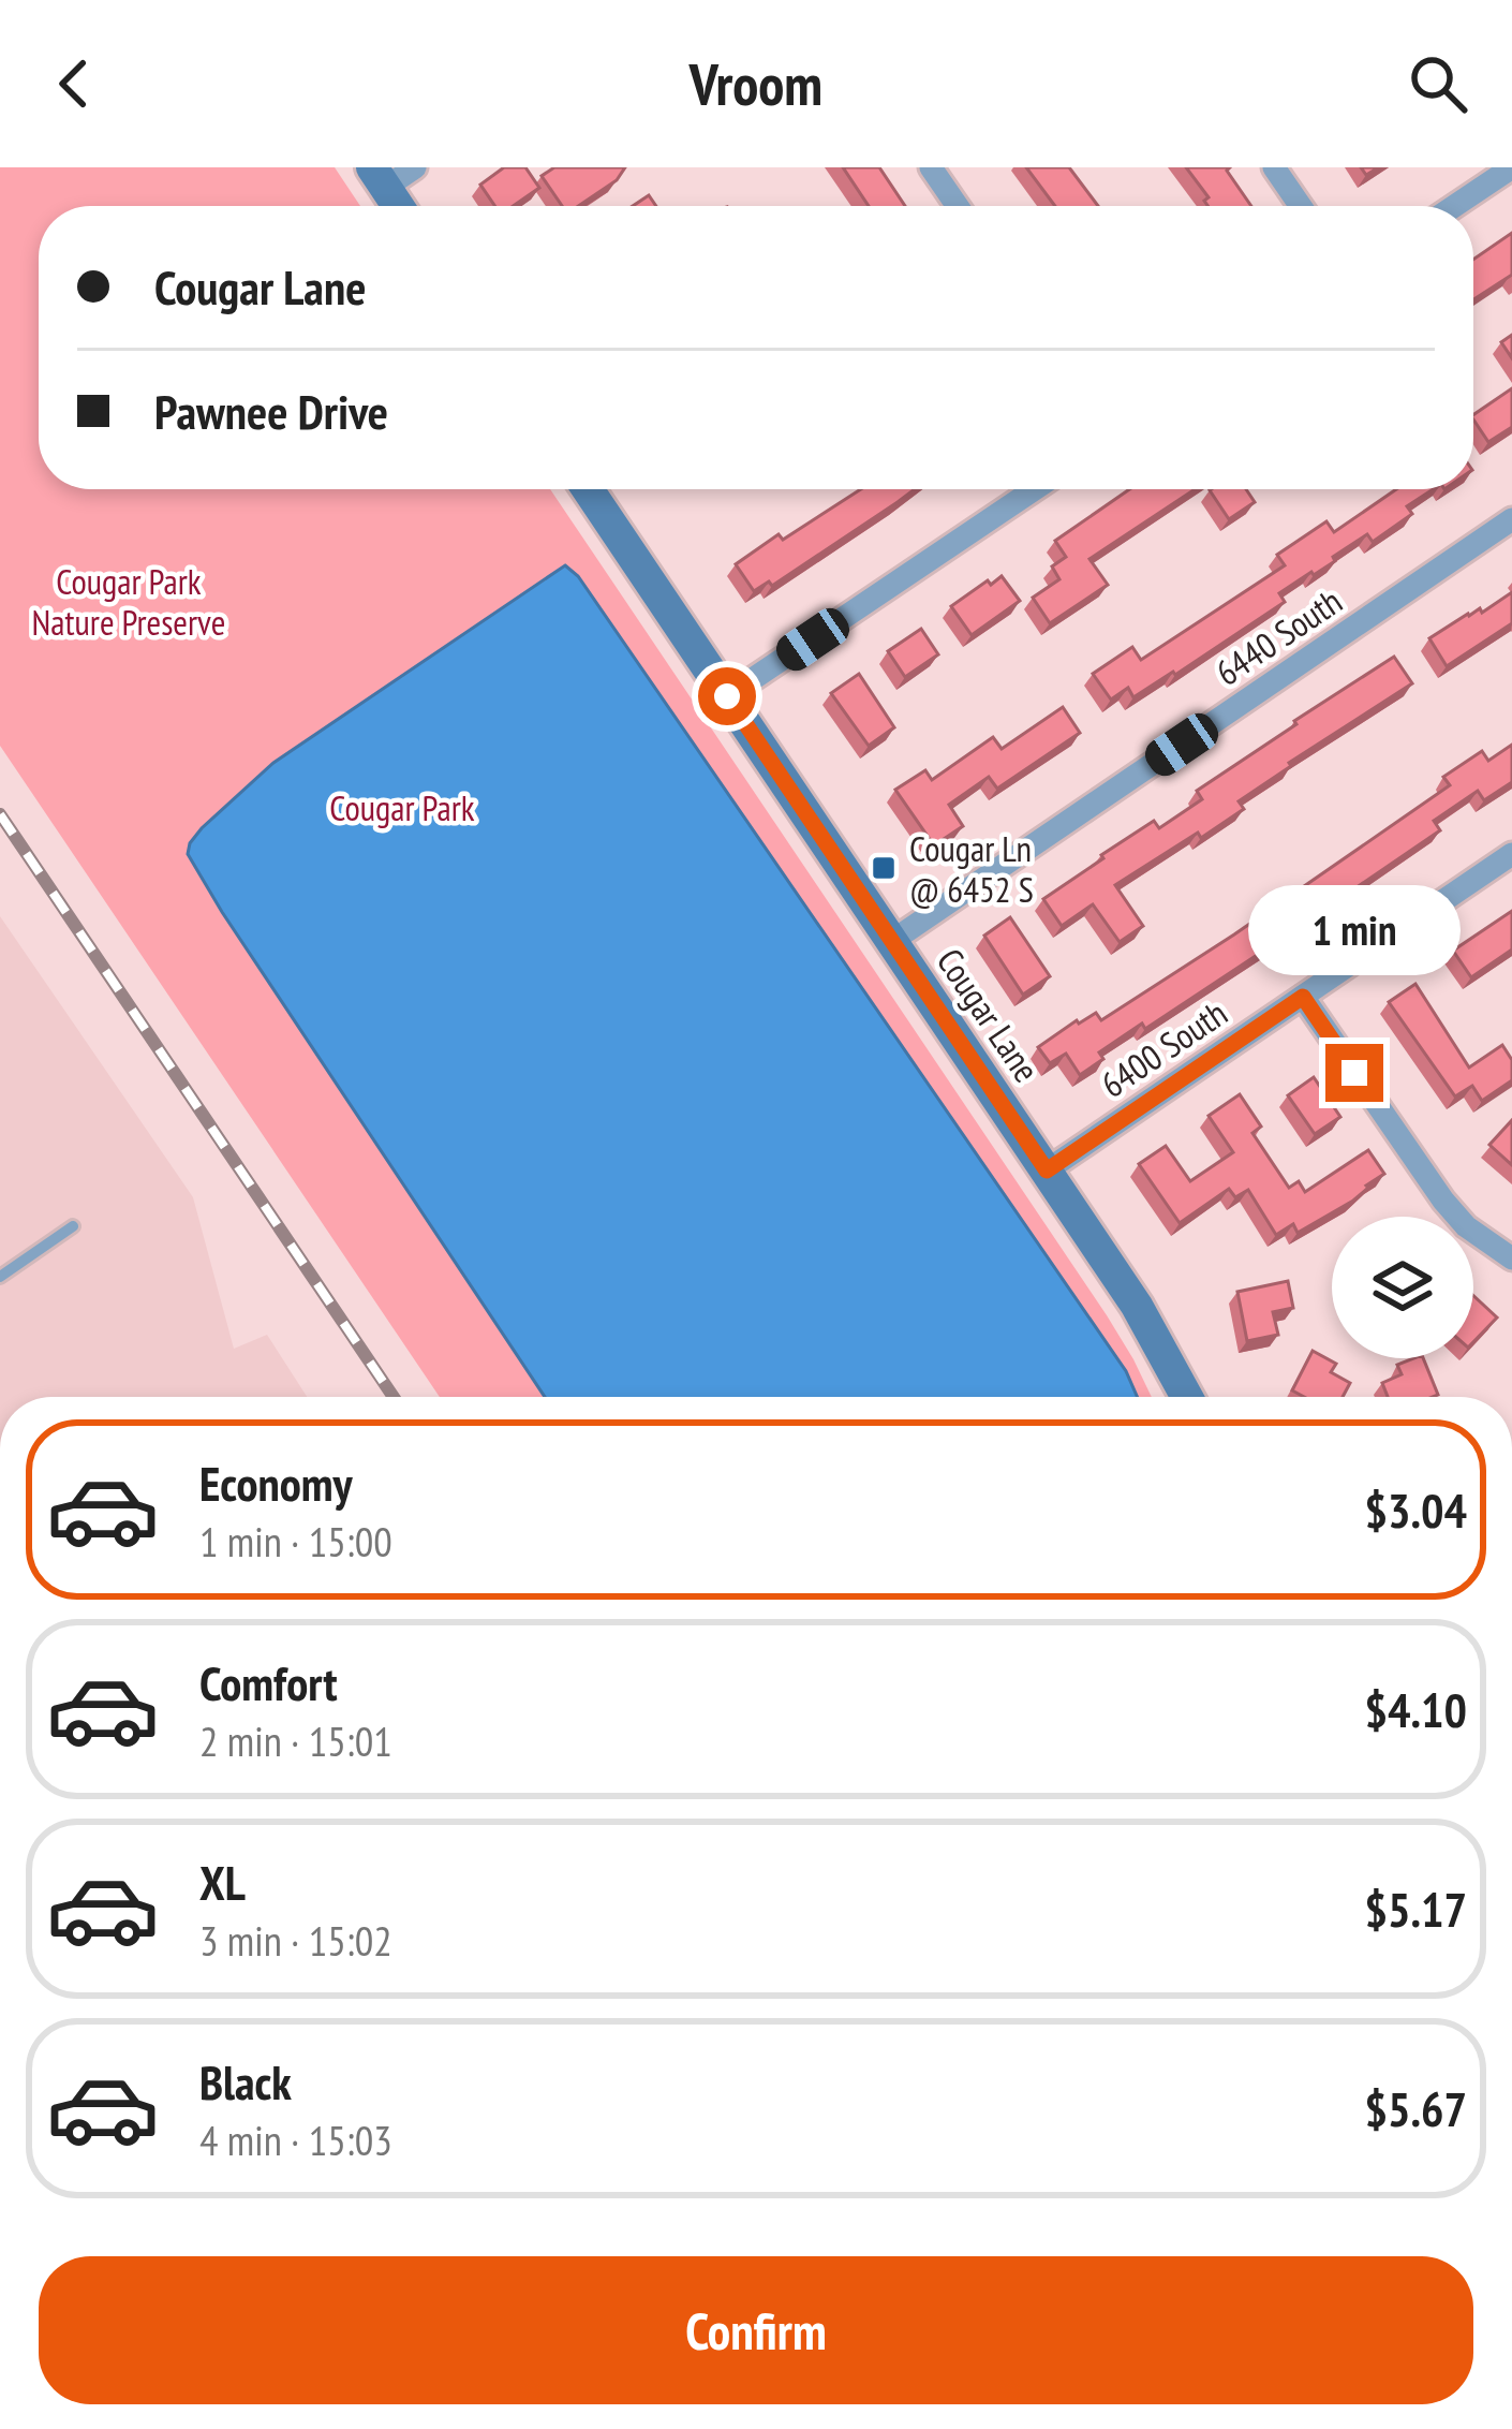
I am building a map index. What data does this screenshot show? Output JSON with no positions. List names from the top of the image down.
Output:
{
  "streets": {
    "main road": ["Cougar Lane"],
    "street": ["6440 South", "6400 South"]
  },
  "crossings": [
    ["6440 South", "Cougar Lane"],
    ["Cougar Lane", "6400 South"]
  ],
  "parks": ["Cougar Park Nature Preserve", "Cougar Park"],
  "places": {
    "transit": ["Cougar Ln @ 6452 S"]
  },
  "page": {
    "header": "Vroom",
    "banner": ["Cougar Lane", "Pawnee Drive"],
    "bubble": "1 min",
    "list": [
      {
        "name": "Economy",
        "note": "1 min · 15:00",
        "value": "$3.04"
      },
      {
        "name": "Comfort",
        "note": "2 min · 15:01",
        "value": "$4.10"
      },
      {
        "name": "XL",
        "note": "3 min · 15:02",
        "value": "$5.17"
      },
      {
        "name": "Black",
        "note": "4 min · 15:03",
        "value": "$5.67"
      }
    ],
    "buttons": "Confirm"
  }
}
